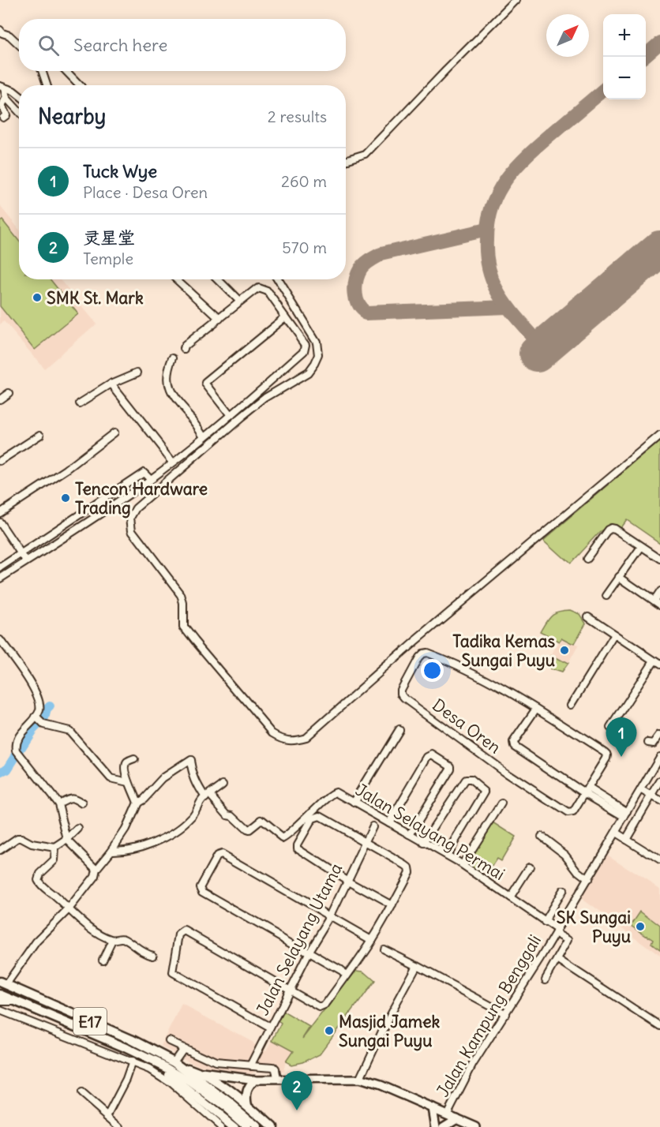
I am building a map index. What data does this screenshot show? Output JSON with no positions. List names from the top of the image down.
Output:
{
  "streets": {
    "highway": ["E17"],
    "street": [
      "Desa Oren",
      "Jalan Selayang Permai",
      "Jalan Selayang Utama",
      "Jalan Kampung Benggali"
    ]
  },
  "crossings": [
    ["Desa Oren", "Jalan Kampung Benggali"],
    ["Jalan Selayang Permai", "Jalan Kampung Benggali"]
  ],
  "places": [
    "SMK St. Mark",
    "Tencon Hardware Trading",
    "Tadika Kemas Sungai Puyu",
    "SK Sungai Puyu",
    "Masjid Jamek Sungai Puyu"
  ],
  "north": "top right",
  "page": {
    "map_buttons": ["+", "−"],
    "search": "Search here",
    "heading": ["Nearby", "2 results"],
    "list": [
      {
        "mark": "1",
        "name": "Tuck Wye",
        "note": "Place · Desa Oren",
        "value": "260 m"
      },
      {
        "mark": "2",
        "name": "灵星堂",
        "note": "Temple",
        "value": "570 m"
      }
    ],
    "pins": ["1", "2"]
  }
}
